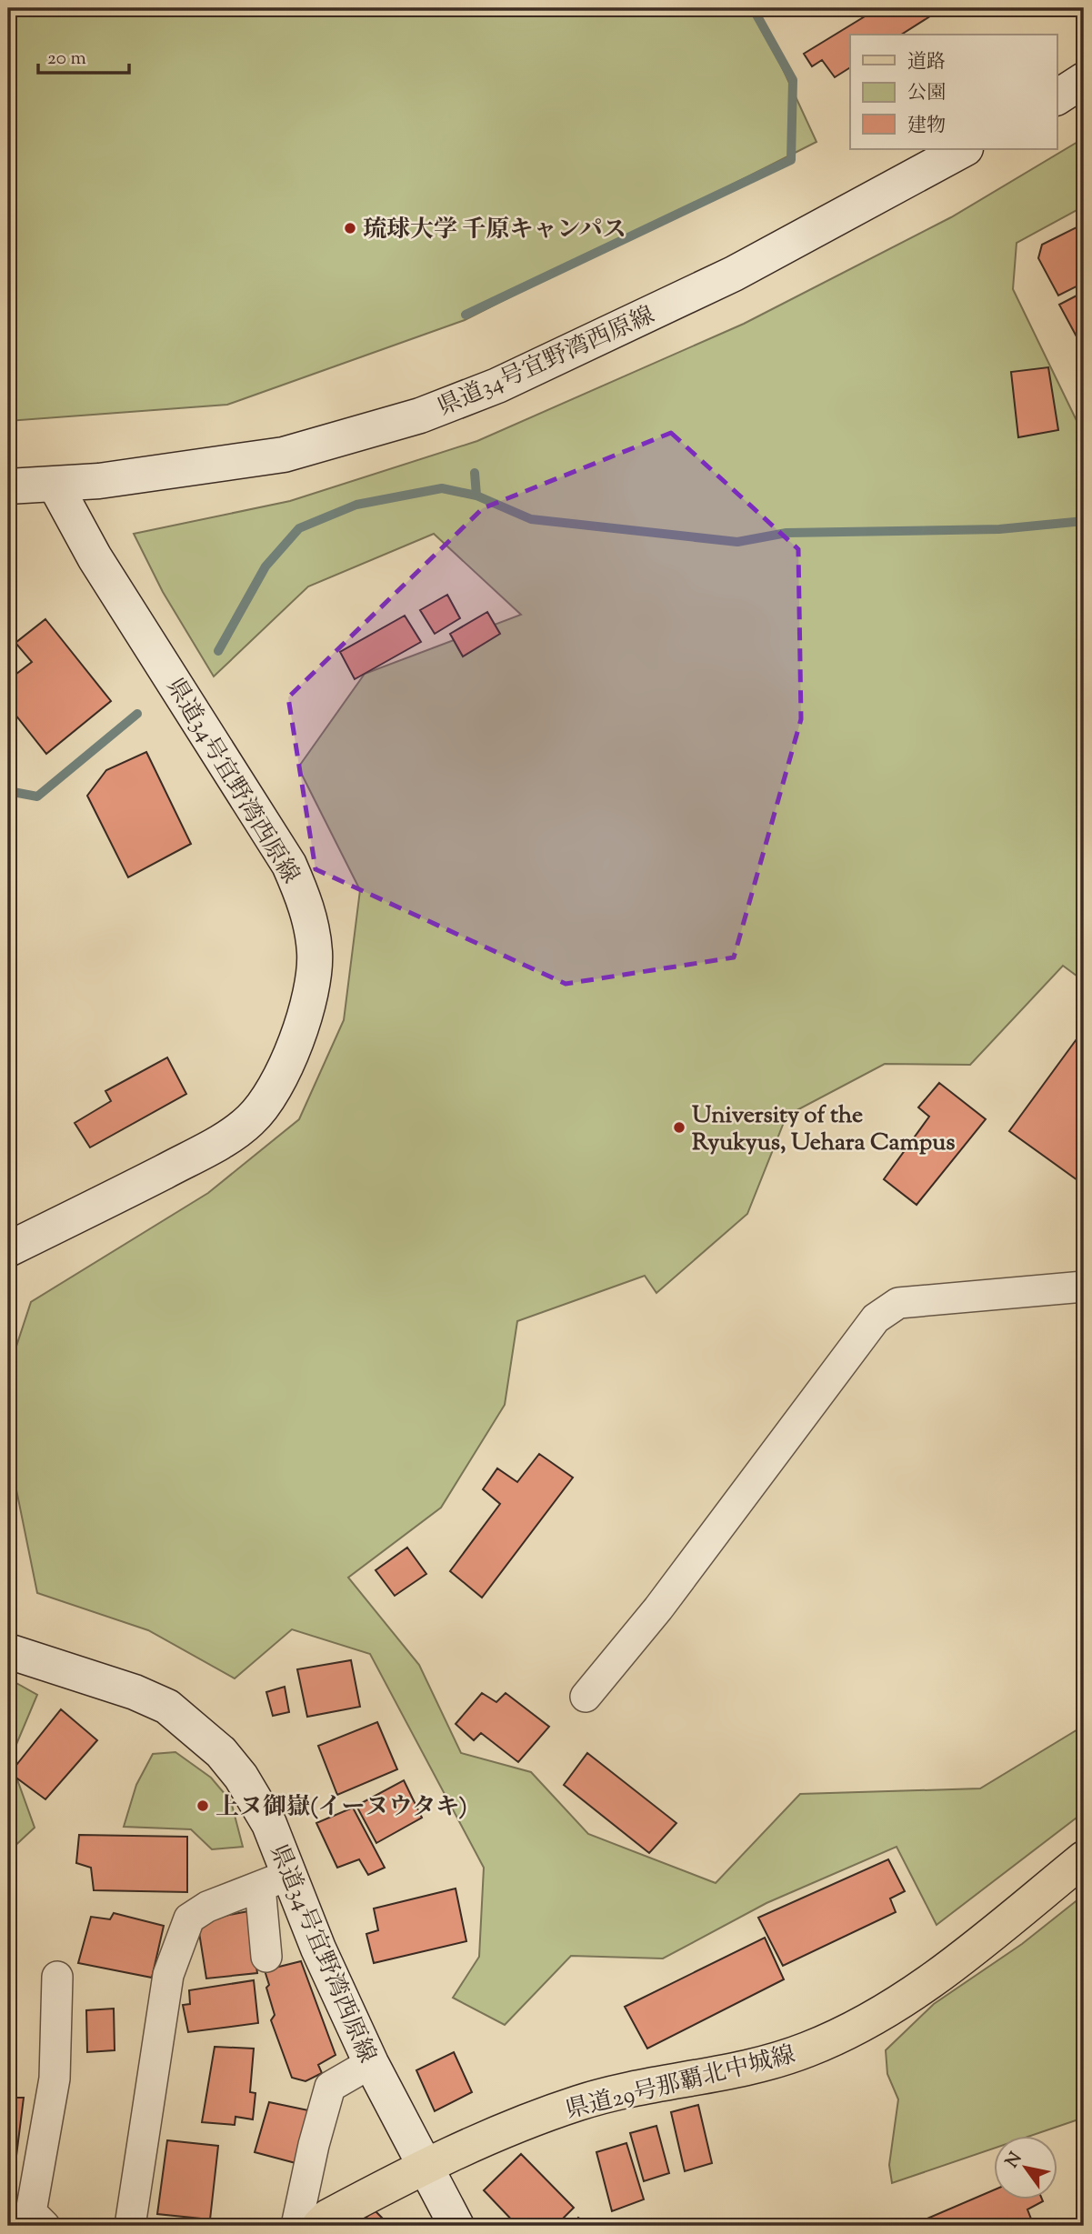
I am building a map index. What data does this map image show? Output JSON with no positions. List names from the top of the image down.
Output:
{
  "streets": {
    "main road": ["県道34号宜野湾西原線", "県道29号那覇北中城線"]
  },
  "crossings": [
    ["県道34号宜野湾西原線", "県道29号那覇北中城線"]
  ],
  "places": ["琉球大学 千原キャンパス", "University of the Ryukyus, Uehara Campus", "上ヌ御嶽(イーヌウタキ)"],
  "legend": ["道路", "公園", "建物"],
  "scale_bar": "20 m",
  "north": "top left"
}
